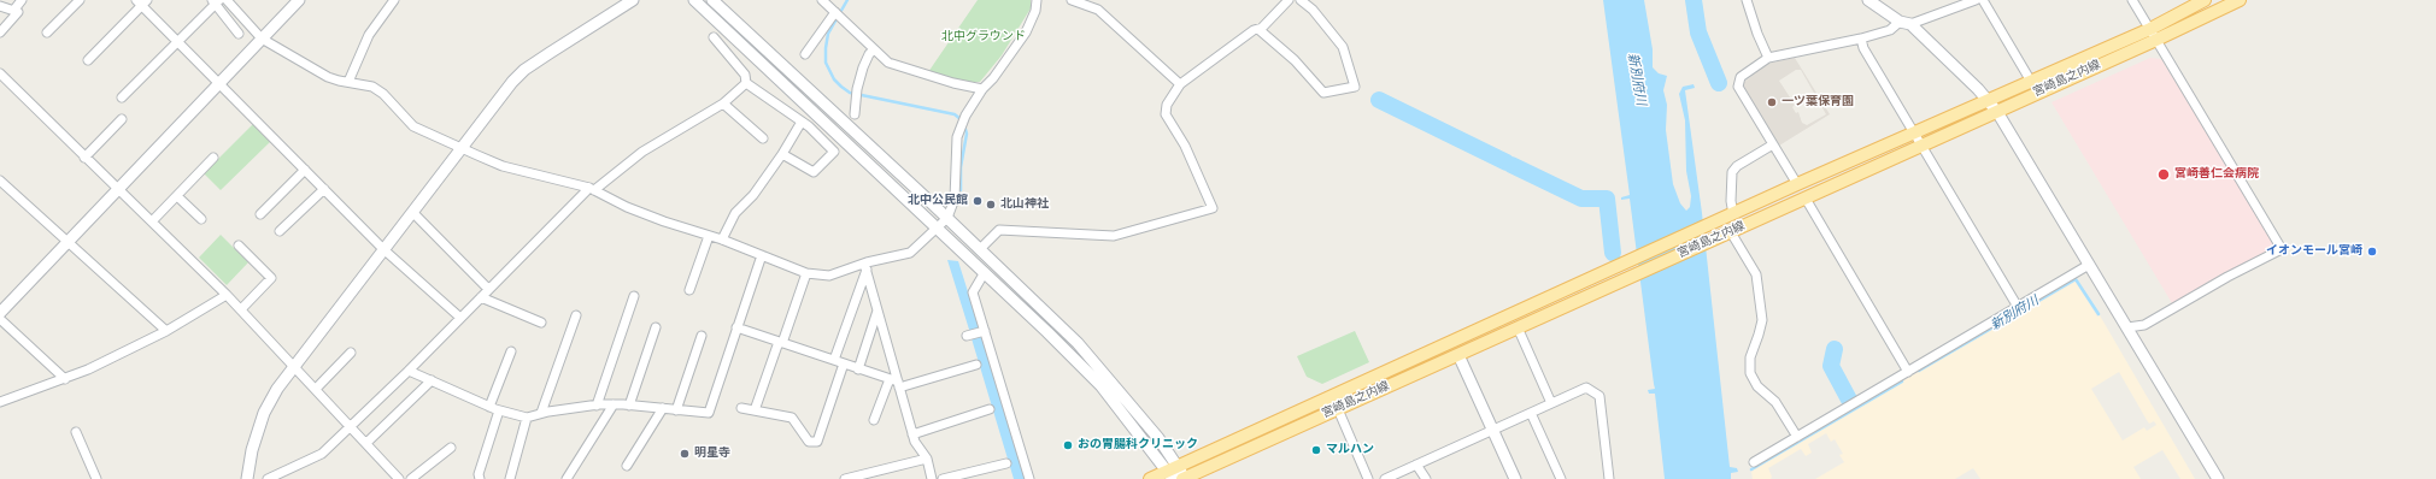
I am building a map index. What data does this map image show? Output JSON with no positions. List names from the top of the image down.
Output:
{
  "streets": {
    "main road": ["宮崎島之内線"]
  },
  "water": ["新別府川"],
  "parks": ["北中グラウンド"],
  "places": [
    "一ツ葉保育園",
    "宮崎善仁会病院",
    "北中公民館",
    "北山神社",
    "イオンモール宮崎",
    "おの胃腸科クリニック",
    "マルハン",
    "明星寺"
  ]
}
